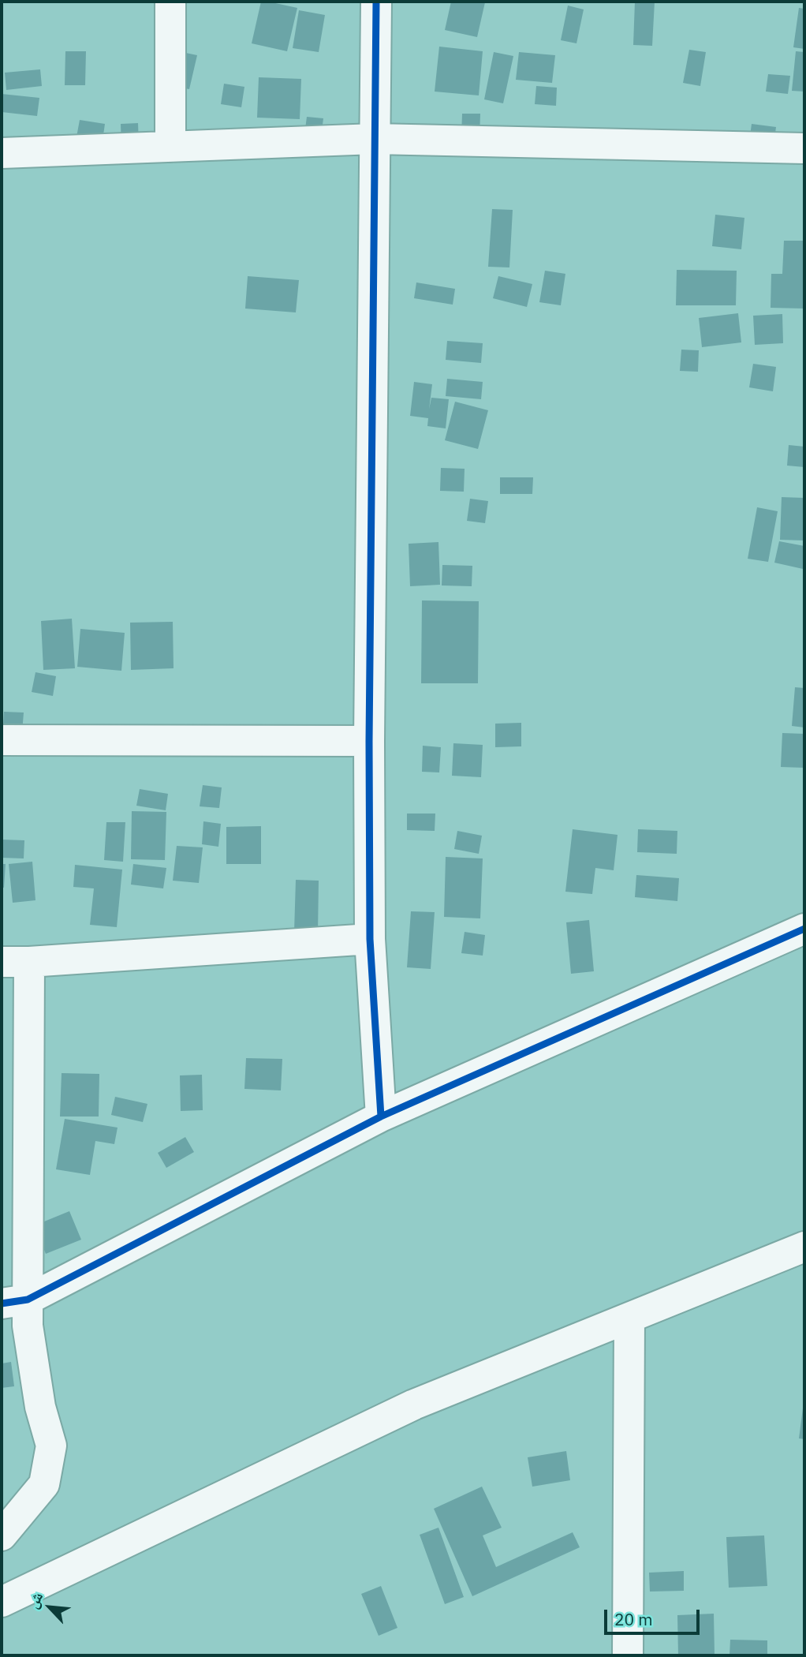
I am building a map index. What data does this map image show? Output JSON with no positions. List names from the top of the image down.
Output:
{
  "scale_bar": "20 m",
  "north": "top left"
}
